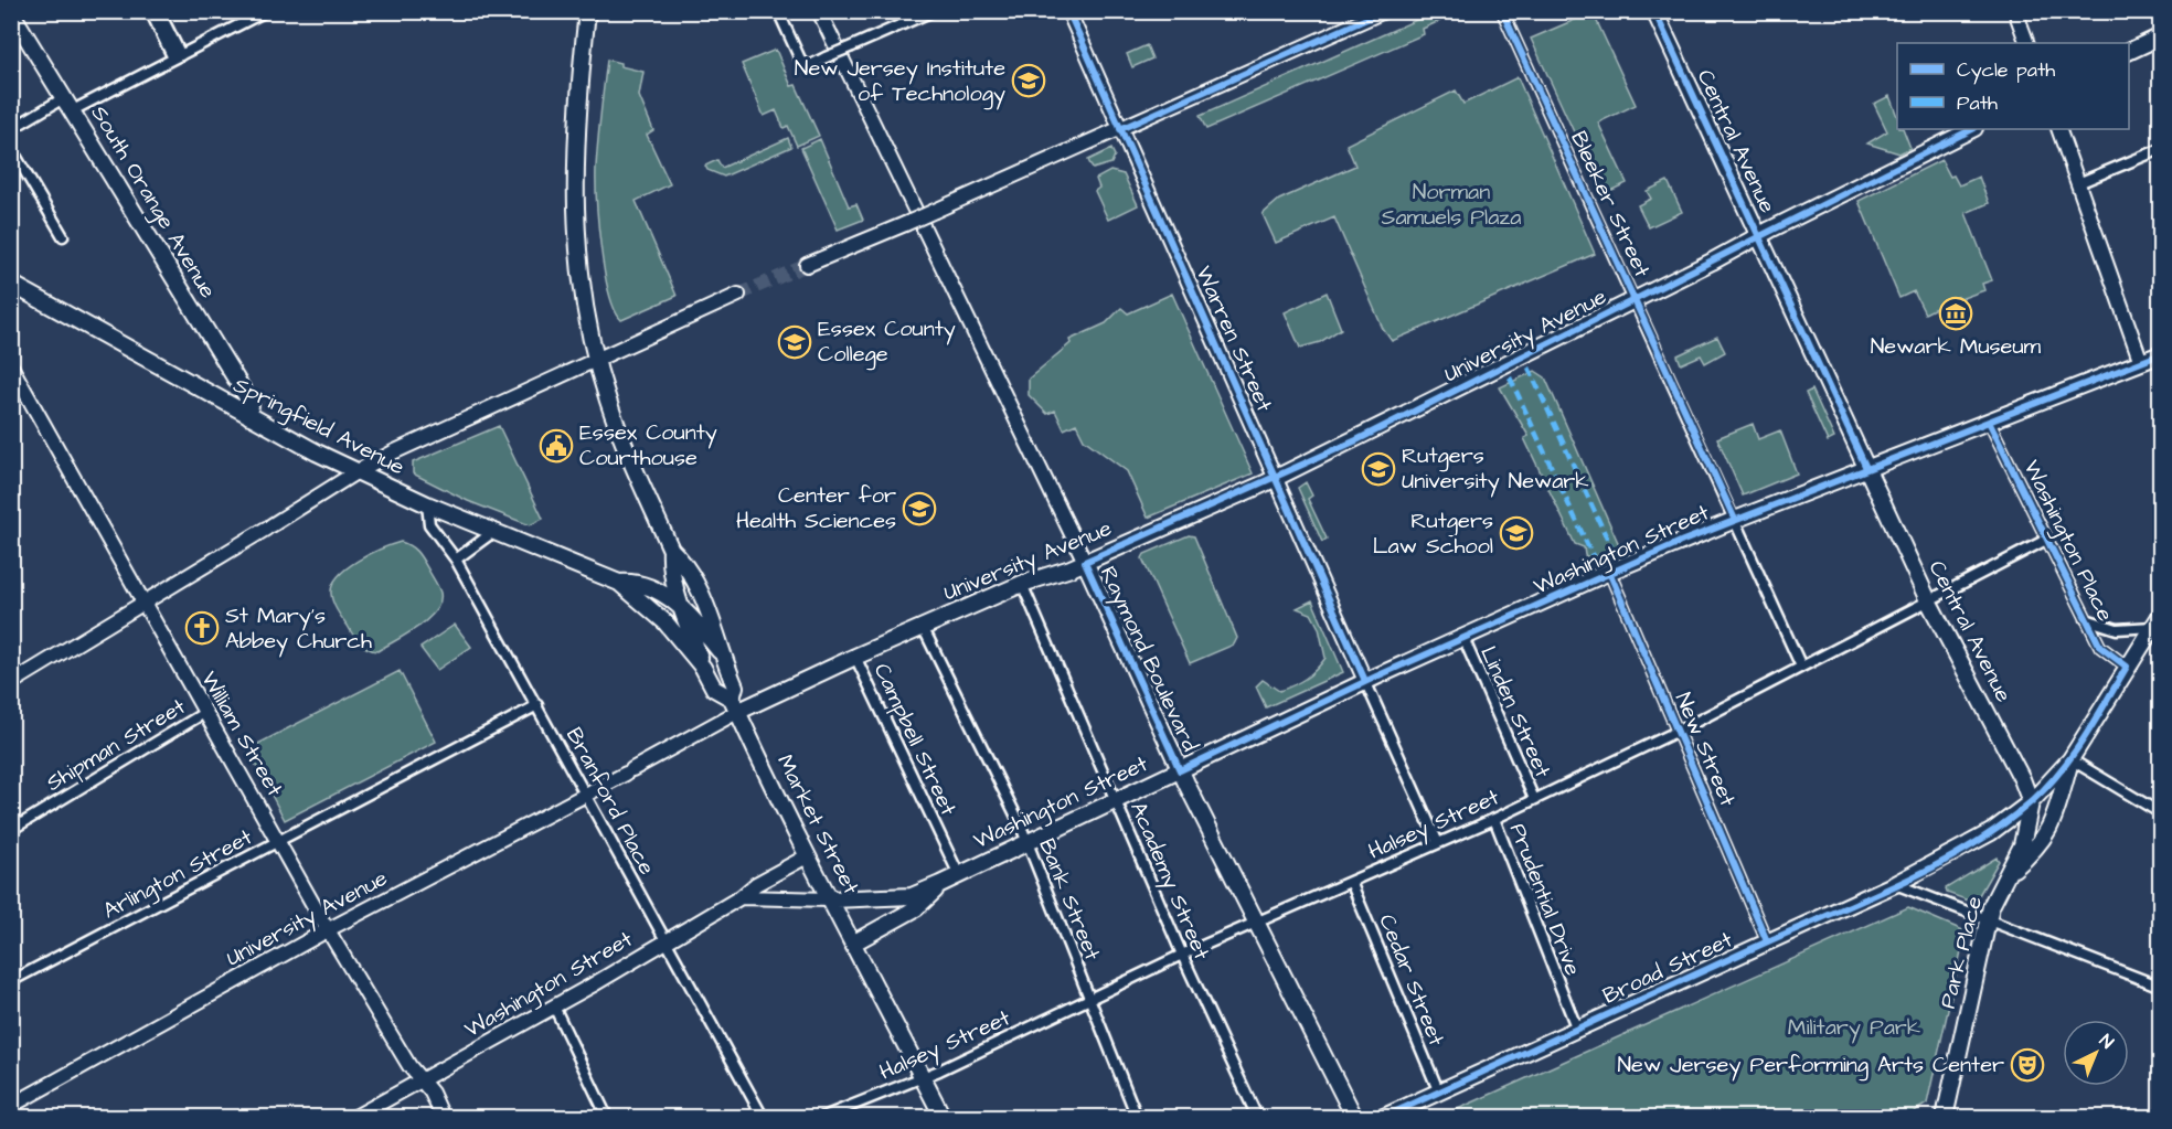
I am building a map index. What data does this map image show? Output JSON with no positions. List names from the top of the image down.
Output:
{
  "streets": {
    "main road": [
      "Central Avenue",
      "South Orange Avenue",
      "University Avenue",
      "Springfield Avenue",
      "Washington Street",
      "Raymond Boulevard",
      "Market Street",
      "Park Place",
      "Broad Street"
    ],
    "street": [
      "Bleeker Street",
      "Warren Street",
      "Washington Place",
      "Linden Street",
      "William Street",
      "Campbell Street",
      "Shipman Street",
      "New Street",
      "Branford Place",
      "Halsey Street",
      "Arlington Street",
      "Academy Street",
      "Bank Street",
      "Prudential Drive",
      "Cedar Street"
    ]
  },
  "crossings": [
    ["Central Avenue", "University Avenue"],
    ["Central Avenue", "Washington Street"],
    ["Central Avenue", "Halsey Street"],
    ["Central Avenue", "Park Place"],
    ["Central Avenue", "Broad Street"],
    ["South Orange Avenue", "Springfield Avenue"],
    ["Bleeker Street", "University Avenue"],
    ["Bleeker Street", "Washington Street"],
    ["Bleeker Street", "Halsey Street"],
    ["University Avenue", "Warren Street"],
    ["University Avenue", "Springfield Avenue"],
    ["University Avenue", "Raymond Boulevard"],
    ["University Avenue", "William Street"],
    ["University Avenue", "Campbell Street"],
    ["University Avenue", "Branford Place"],
    ["University Avenue", "Market Street"],
    ["University Avenue", "Academy Street"],
    ["University Avenue", "Bank Street"],
    ["Warren Street", "Washington Street"],
    ["Warren Street", "Halsey Street"],
    ["Springfield Avenue", "Branford Place"],
    ["Springfield Avenue", "Market Street"],
    ["Washington Place", "Washington Street"],
    ["Washington Place", "Halsey Street"],
    ["Washington Street", "Raymond Boulevard"],
    ["Washington Street", "Linden Street"],
    ["Washington Street", "William Street"],
    ["Washington Street", "Campbell Street"],
    ["Washington Street", "New Street"],
    ["Washington Street", "Branford Place"],
    ["Washington Street", "Market Street"],
    ["Washington Street", "Academy Street"],
    ["Washington Street", "Bank Street"],
    ["Raymond Boulevard", "Halsey Street"],
    ["Linden Street", "Halsey Street"],
    ["William Street", "Shipman Street"],
    ["William Street", "Arlington Street"],
    ["New Street", "Halsey Street"],
    ["New Street", "Broad Street"],
    ["Branford Place", "Arlington Street"],
    ["Market Street", "Halsey Street"],
    ["Halsey Street", "Academy Street"],
    ["Halsey Street", "Bank Street"],
    ["Halsey Street", "Prudential Drive"],
    ["Halsey Street", "Cedar Street"],
    ["Prudential Drive", "Broad Street"],
    ["Park Place", "Broad Street"],
    ["Broad Street", "Cedar Street"]
  ],
  "parks": ["Norman Samuels Plaza", "Military Park"],
  "places": {
    "school or university": [
      "New Jersey Institute of Technology",
      "Essex County College",
      "Rutgers University Newark",
      "Center for Health Sciences",
      "Rutgers Law School"
    ],
    "museum": ["Newark Museum"],
    "public building": ["Essex County Courthouse"],
    "church": ["St Mary's Abbey Church"],
    "theatre": ["New Jersey Performing Arts Center"]
  },
  "legend": ["Cycle path", "Path"],
  "north": "top right"
}
